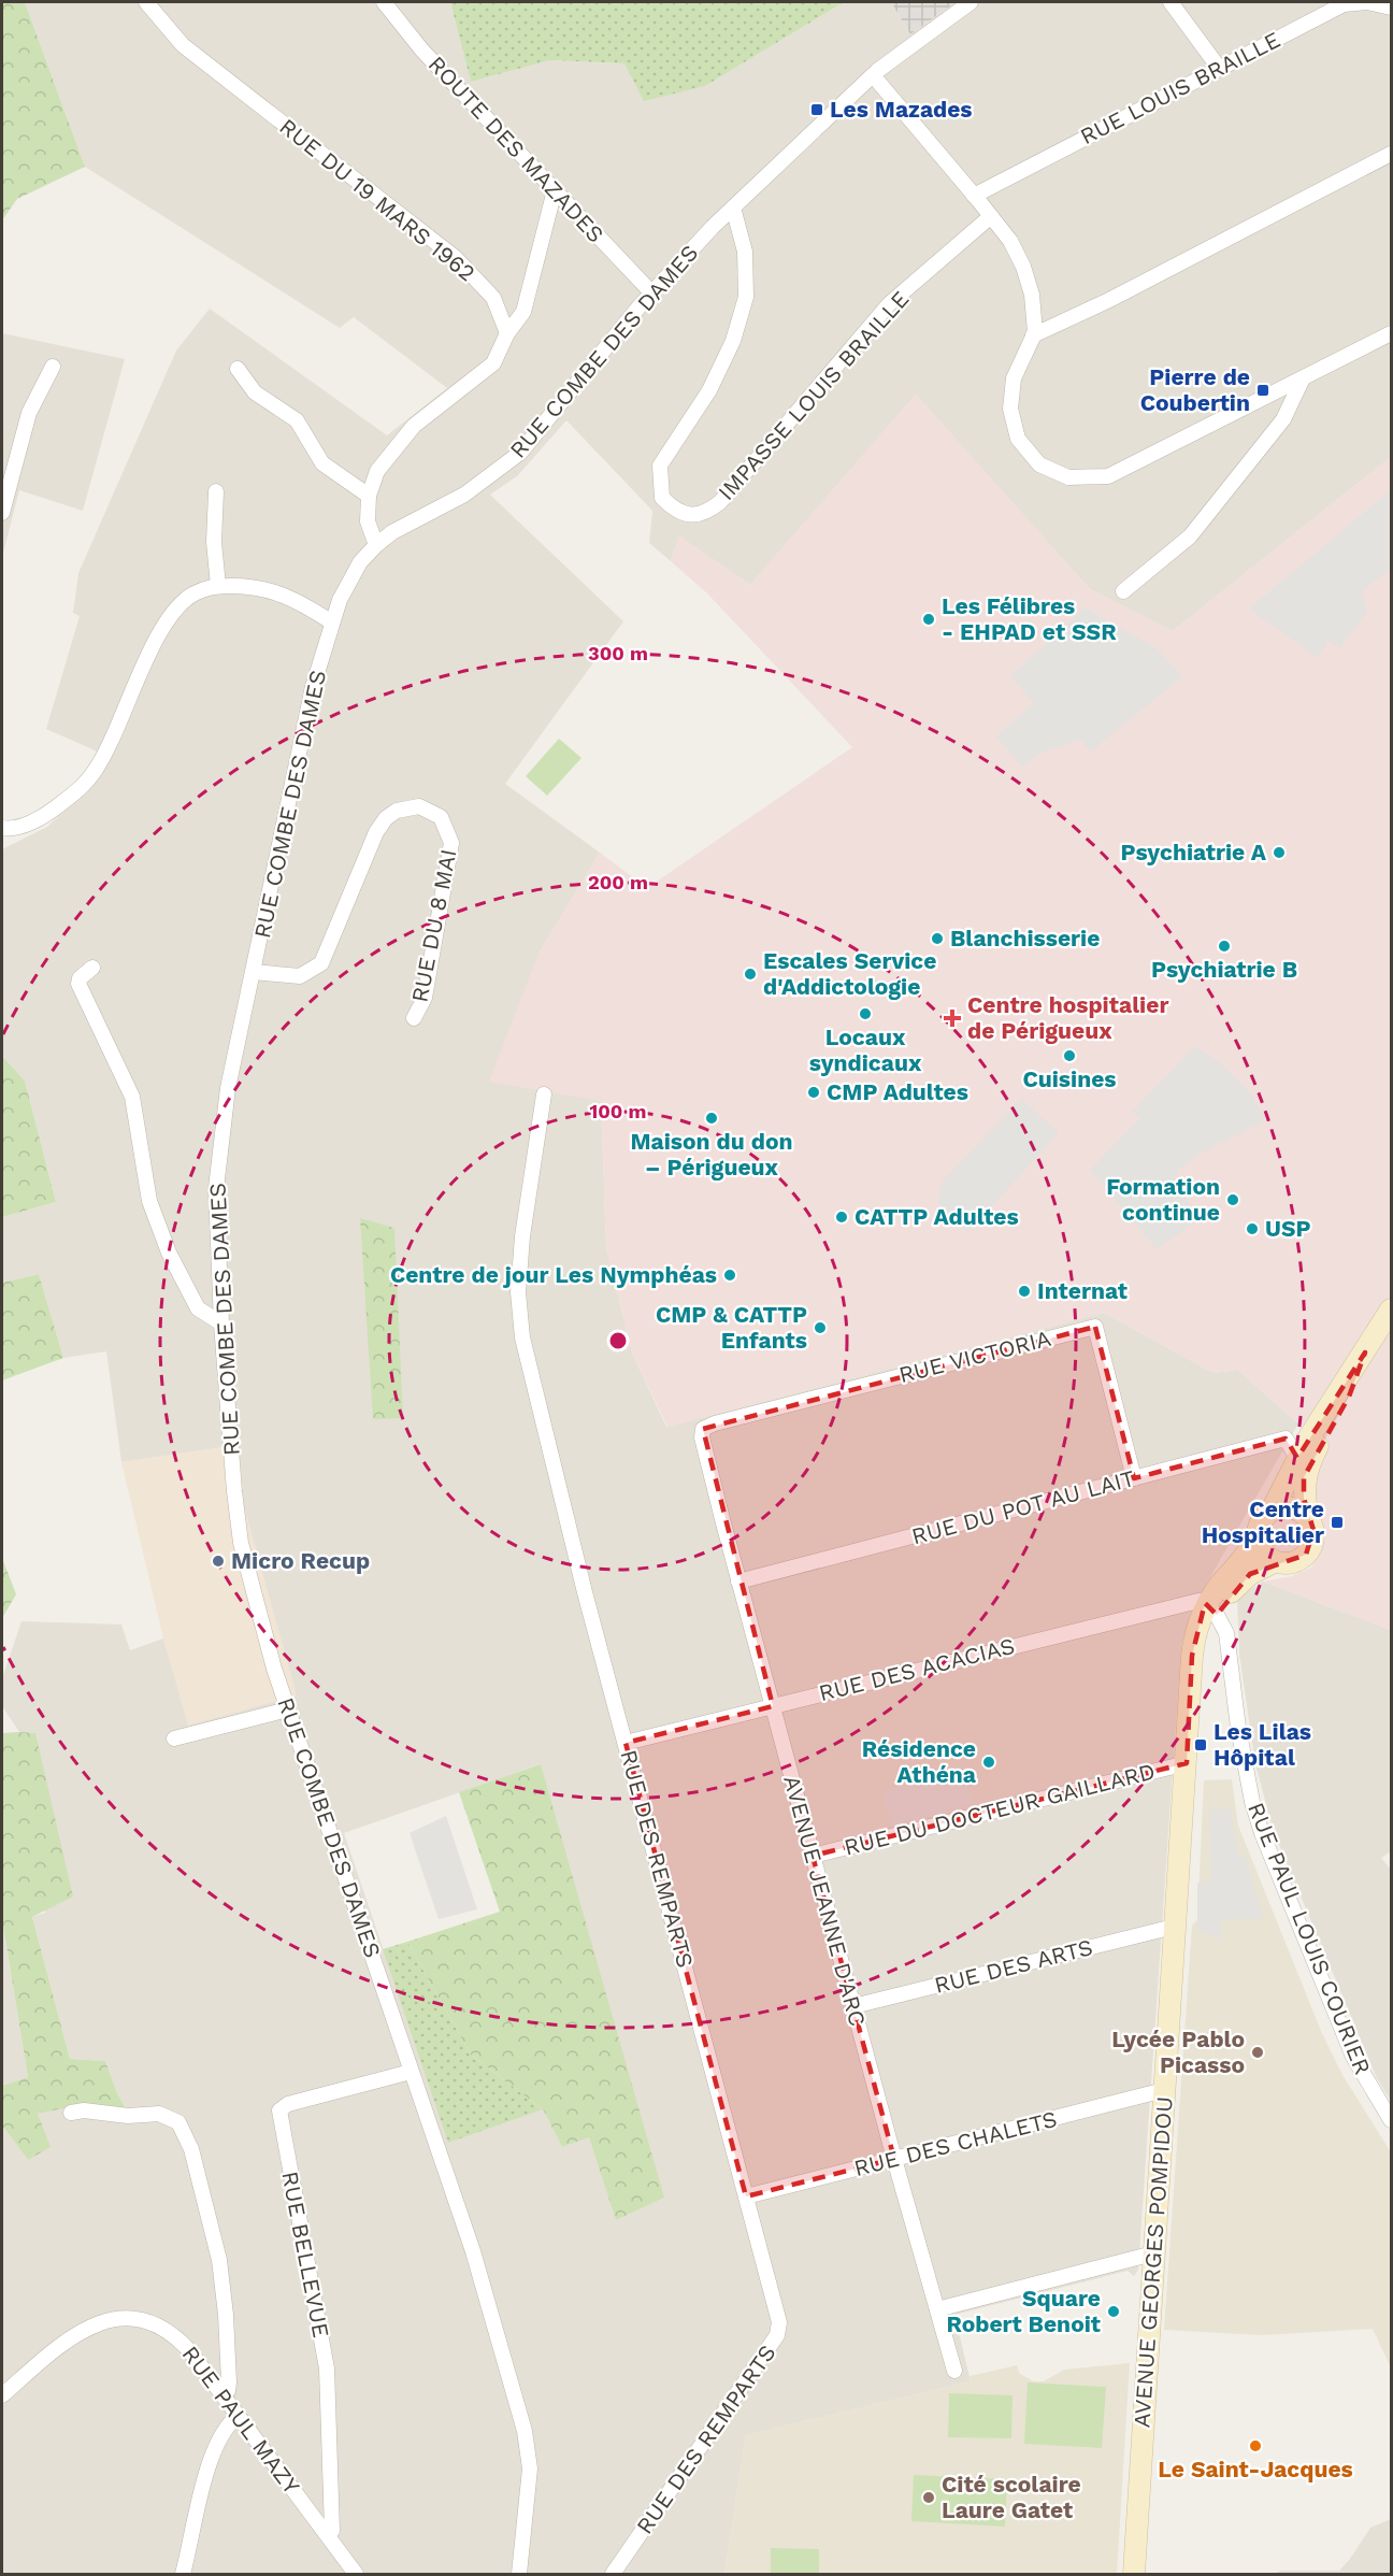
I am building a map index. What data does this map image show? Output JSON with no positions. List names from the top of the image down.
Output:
{
  "streets": {
    "main road": ["AVENUE GEORGES POMPIDOU"],
    "street": [
      "RUE LOUIS BRAILLE",
      "ROUTE DES MAZADES",
      "RUE DU 19 MARS 1962",
      "RUE COMBE DES DAMES",
      "IMPASSE LOUIS BRAILLE",
      "RUE DU 8 MAI",
      "RUE VICTORIA",
      "RUE DU POT AU LAIT",
      "RUE DES ACACIAS",
      "RUE DU DOCTEUR GAILLARD",
      "RUE DES REMPARTS",
      "AVENUE JEANNE D'ARC",
      "RUE PAUL LOUIS COURIER",
      "RUE DES ARTS",
      "RUE DES CHALETS",
      "RUE BELLEVUE",
      "RUE PAUL MAZY"
    ]
  },
  "crossings": [
    ["ROUTE DES MAZADES", "RUE COMBE DES DAMES"],
    ["RUE COMBE DES DAMES", "IMPASSE LOUIS BRAILLE"],
    ["RUE COMBE DES DAMES", "RUE DU 8 MAI"],
    ["RUE COMBE DES DAMES", "RUE BELLEVUE"],
    ["RUE VICTORIA", "RUE DU POT AU LAIT"],
    ["RUE VICTORIA", "AVENUE JEANNE D'ARC"],
    ["RUE DU POT AU LAIT", "AVENUE JEANNE D'ARC"],
    ["RUE DES ACACIAS", "RUE DES REMPARTS"],
    ["RUE DES ACACIAS", "AVENUE JEANNE D'ARC"],
    ["RUE DES ACACIAS", "RUE PAUL LOUIS COURIER"],
    ["RUE DES ACACIAS", "AVENUE GEORGES POMPIDOU"],
    ["RUE DU DOCTEUR GAILLARD", "AVENUE JEANNE D'ARC"],
    ["RUE DU DOCTEUR GAILLARD", "AVENUE GEORGES POMPIDOU"],
    ["RUE DES REMPARTS", "RUE DES CHALETS"],
    ["AVENUE JEANNE D'ARC", "RUE DES ARTS"],
    ["AVENUE JEANNE D'ARC", "RUE DES CHALETS"],
    ["RUE PAUL LOUIS COURIER", "AVENUE GEORGES POMPIDOU"],
    ["RUE DES ARTS", "AVENUE GEORGES POMPIDOU"],
    ["RUE DES CHALETS", "AVENUE GEORGES POMPIDOU"],
    ["RUE BELLEVUE", "RUE PAUL MAZY"]
  ],
  "places": {
    "transit": [
      "Les Mazades",
      "Pierre de Coubertin",
      "Centre Hospitalier",
      "Les Lilas Hôpital"
    ],
    "other": [
      "Les Félibres - EHPAD et SSR",
      "Psychiatrie A",
      "Blanchisserie",
      "Psychiatrie B",
      "Escales Service d'Addictologie",
      "Locaux syndicaux",
      "Cuisines",
      "CMP Adultes",
      "Maison du don – Périgueux",
      "Formation continue",
      "CATTP Adultes",
      "USP",
      "Centre de jour Les Nymphéas",
      "Internat",
      "CMP & CATTP Enfants",
      "Micro Recup",
      "Résidence Athéna",
      "Lycée Pablo Picasso",
      "Square Robert Benoit",
      "Le Saint-Jacques",
      "Cité scolaire Laure Gatet"
    ],
    "health": ["Centre hospitalier de Périgueux"]
  },
  "rings": ["300 m", "200 m", "100 m"]
}
